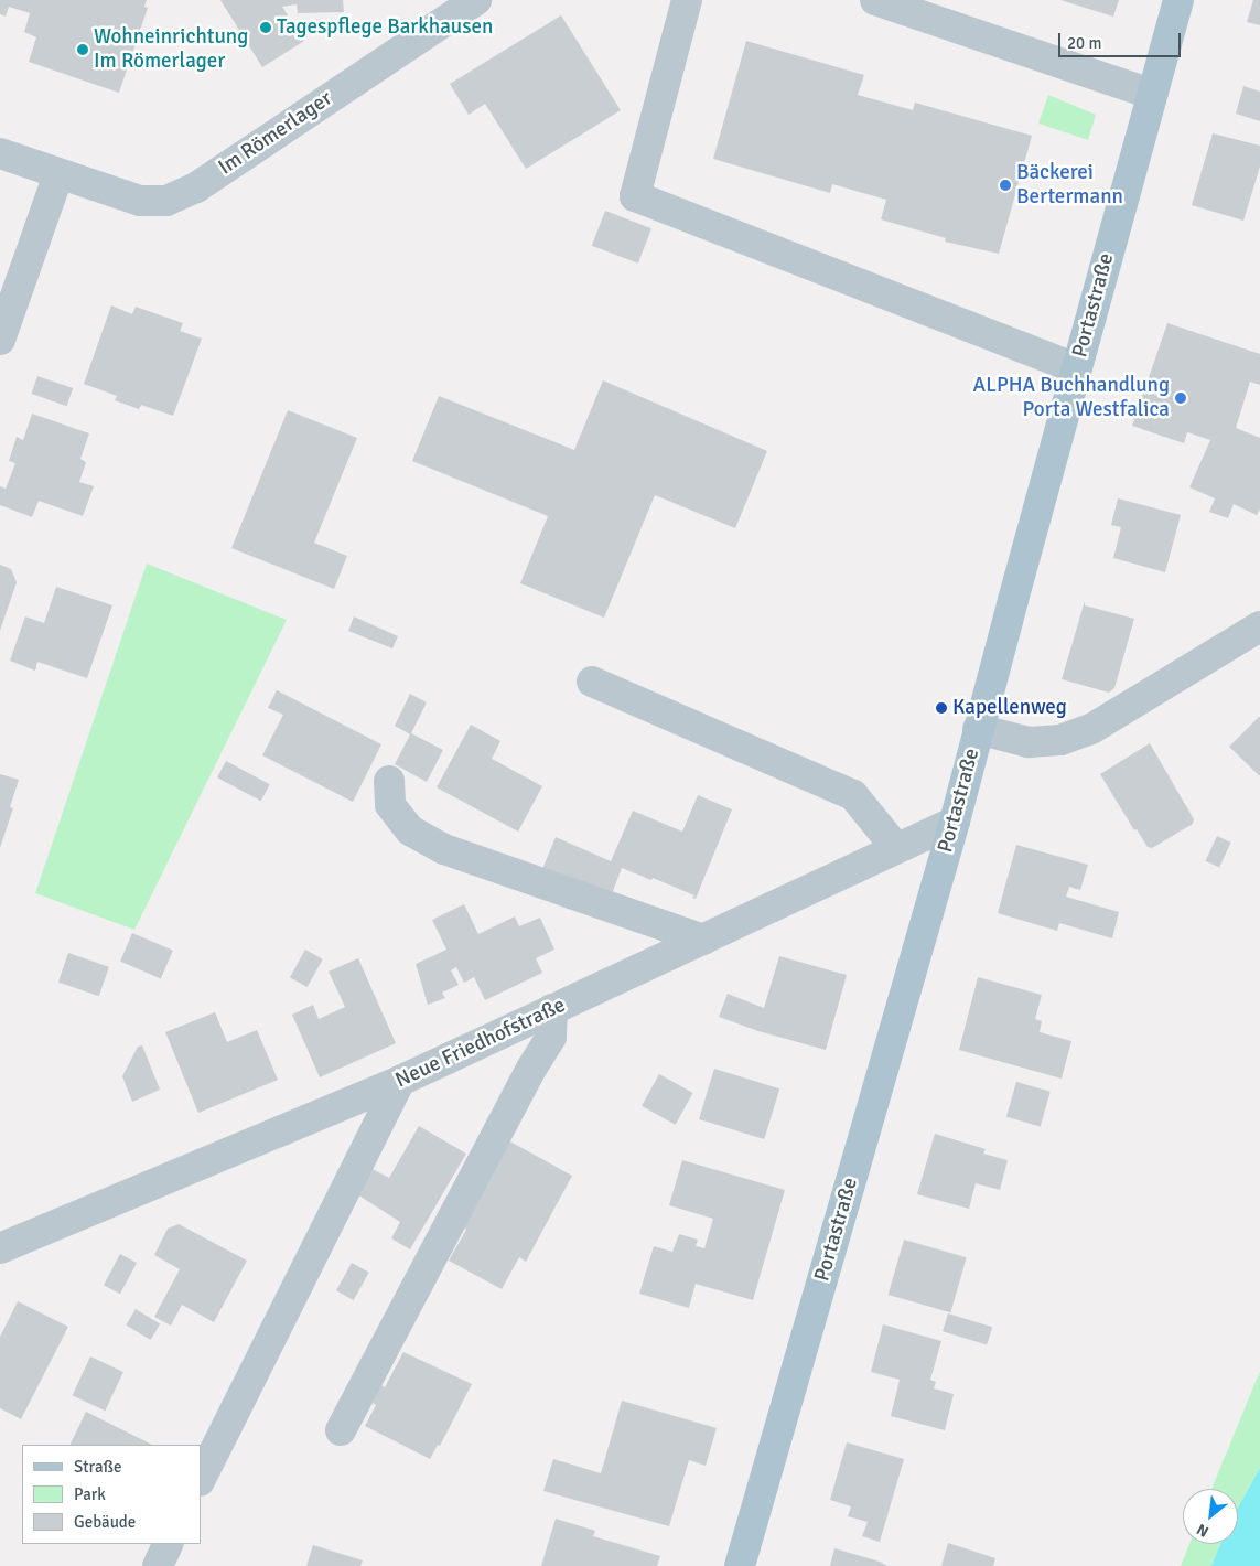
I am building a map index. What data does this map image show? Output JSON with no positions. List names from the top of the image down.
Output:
{
  "streets": {
    "main road": ["Portastraße"],
    "street": ["Im Römerlager", "Neue Friedhofstraße"]
  },
  "crossings": [
    ["Portastraße", "Neue Friedhofstraße"]
  ],
  "places": [
    "Tagespflege Barkhausen",
    "Wohneinrichtung Im Römerlager",
    "Bäckerei Bertermann",
    "ALPHA Buchhandlung Porta Westfalica",
    "Kapellenweg"
  ],
  "legend": ["Straße", "Park", "Gebäude"],
  "scale_bar": "20 m",
  "north": "bottom left"
}
